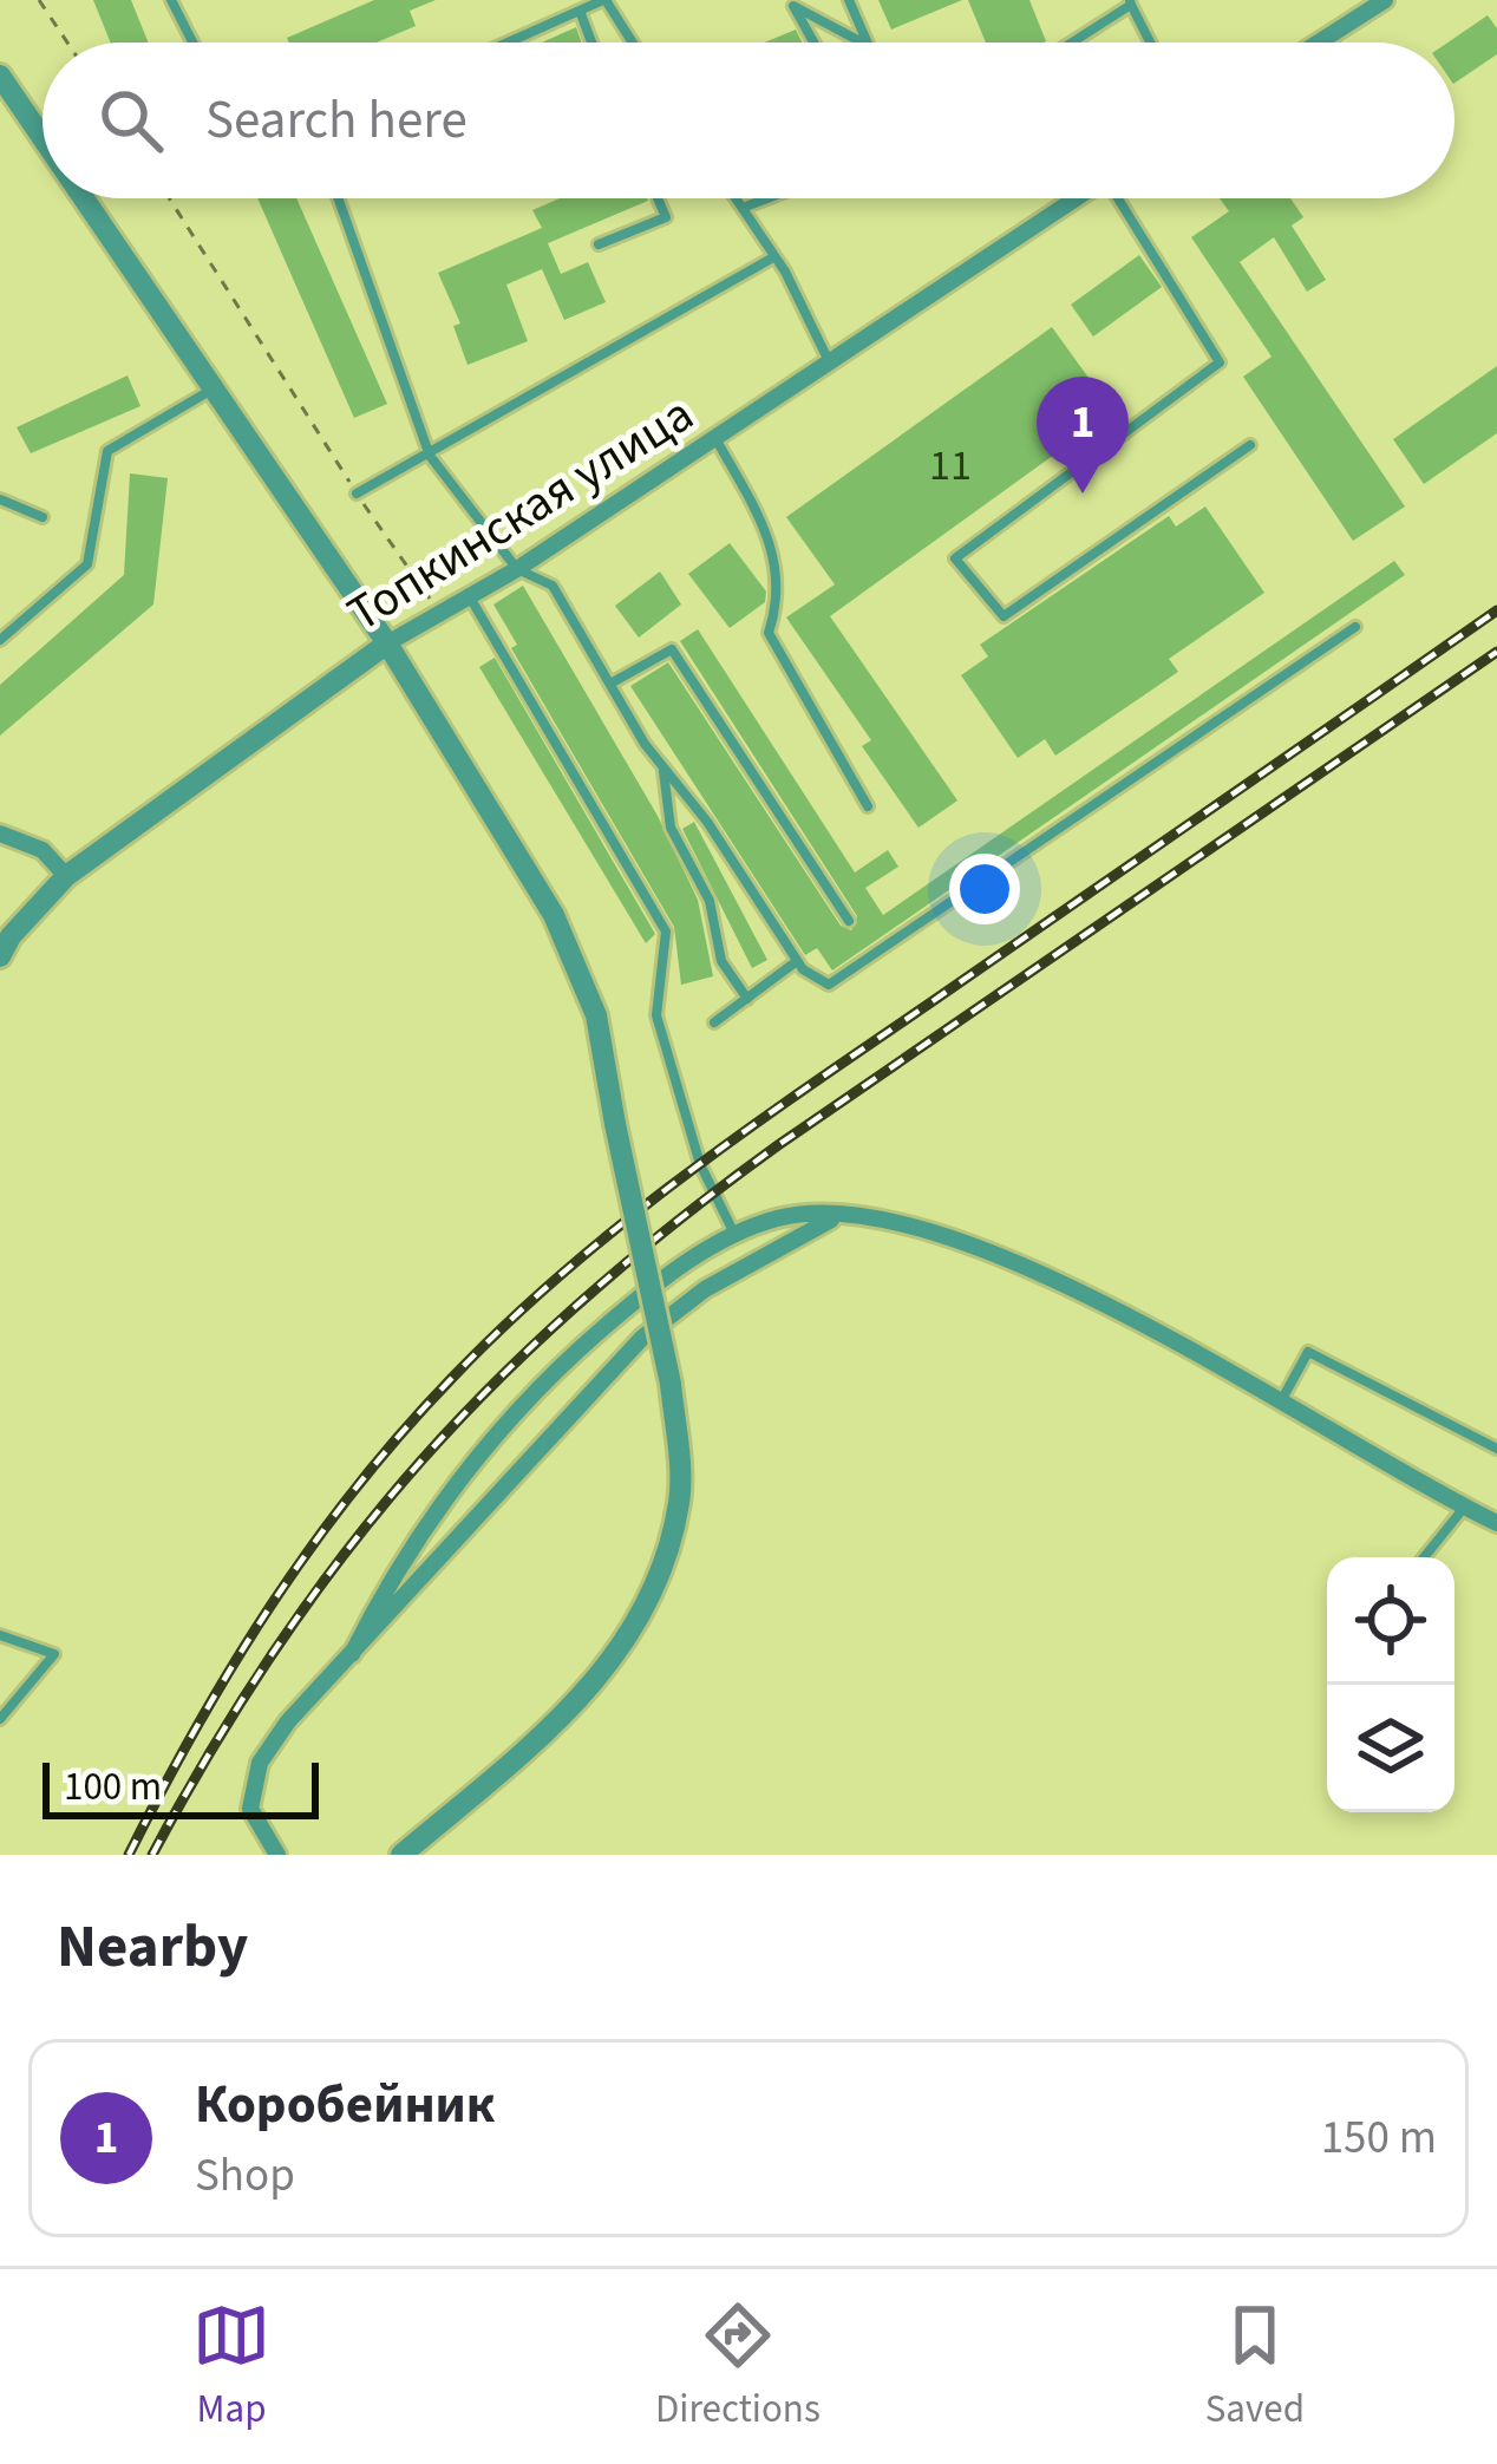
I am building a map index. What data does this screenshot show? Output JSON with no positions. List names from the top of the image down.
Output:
{
  "streets": {
    "street": ["Топкинская улица"]
  },
  "house_numbers": ["11"],
  "scale_bar": "100 m",
  "page": {
    "search": "Search here",
    "pins": "1",
    "scale": "100 m",
    "heading": "Nearby",
    "list": [
      {
        "mark": "1",
        "name": "Коробейник",
        "note": "Shop",
        "value": "150 m"
      }
    ],
    "nav": ["Map", "Directions", "Saved"]
  }
}
